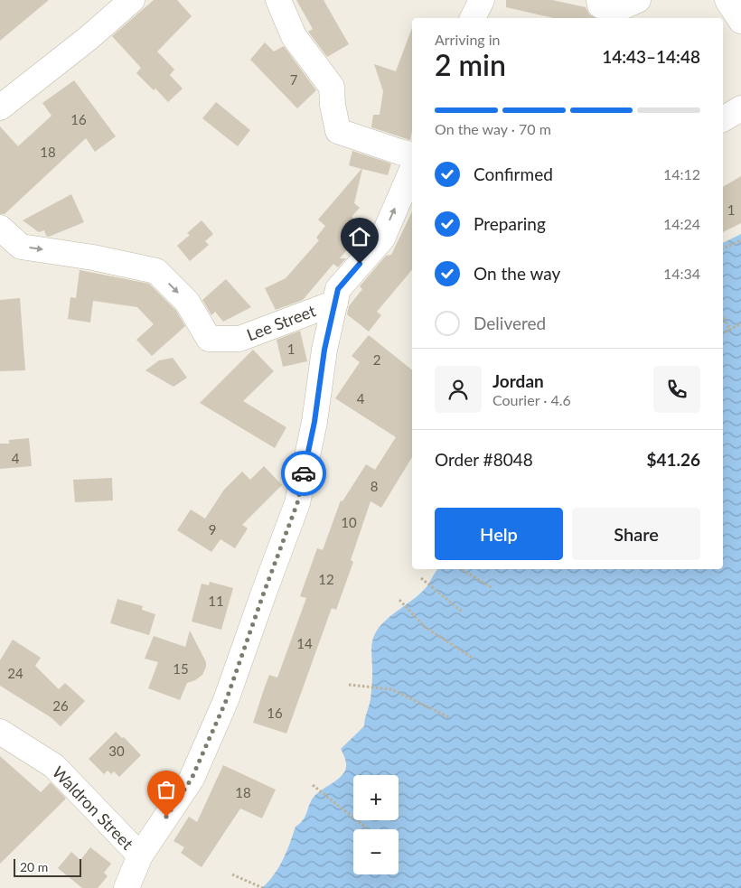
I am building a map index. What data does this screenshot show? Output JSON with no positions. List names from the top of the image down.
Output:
{
  "streets": {
    "street": ["Lee Street", "Waldron Street"]
  },
  "house_numbers": [
    "7",
    "16",
    "18",
    "1",
    "1",
    "2",
    "4",
    "4",
    "8",
    "10",
    "9",
    "12",
    "11",
    "14",
    "15",
    "24",
    "26",
    "16",
    "30",
    "18"
  ],
  "scale_bar": "20 m",
  "page": {
    "heading": ["2 min", "Arriving in", "14:43–14:48"],
    "panel": [
      "Jordan",
      "Courier · 4.6",
      "Order #8048",
      "$41.26"
    ],
    "bar": "On the way · 70 m",
    "list": [
      ["Confirmed", "14:12"],
      ["Preparing", "14:24"],
      ["On the way", "14:34"],
      "Delivered"
    ],
    "buttons": ["Help", "Share"],
    "map_buttons": ["+", "−"],
    "scale": "20 m"
  }
}
